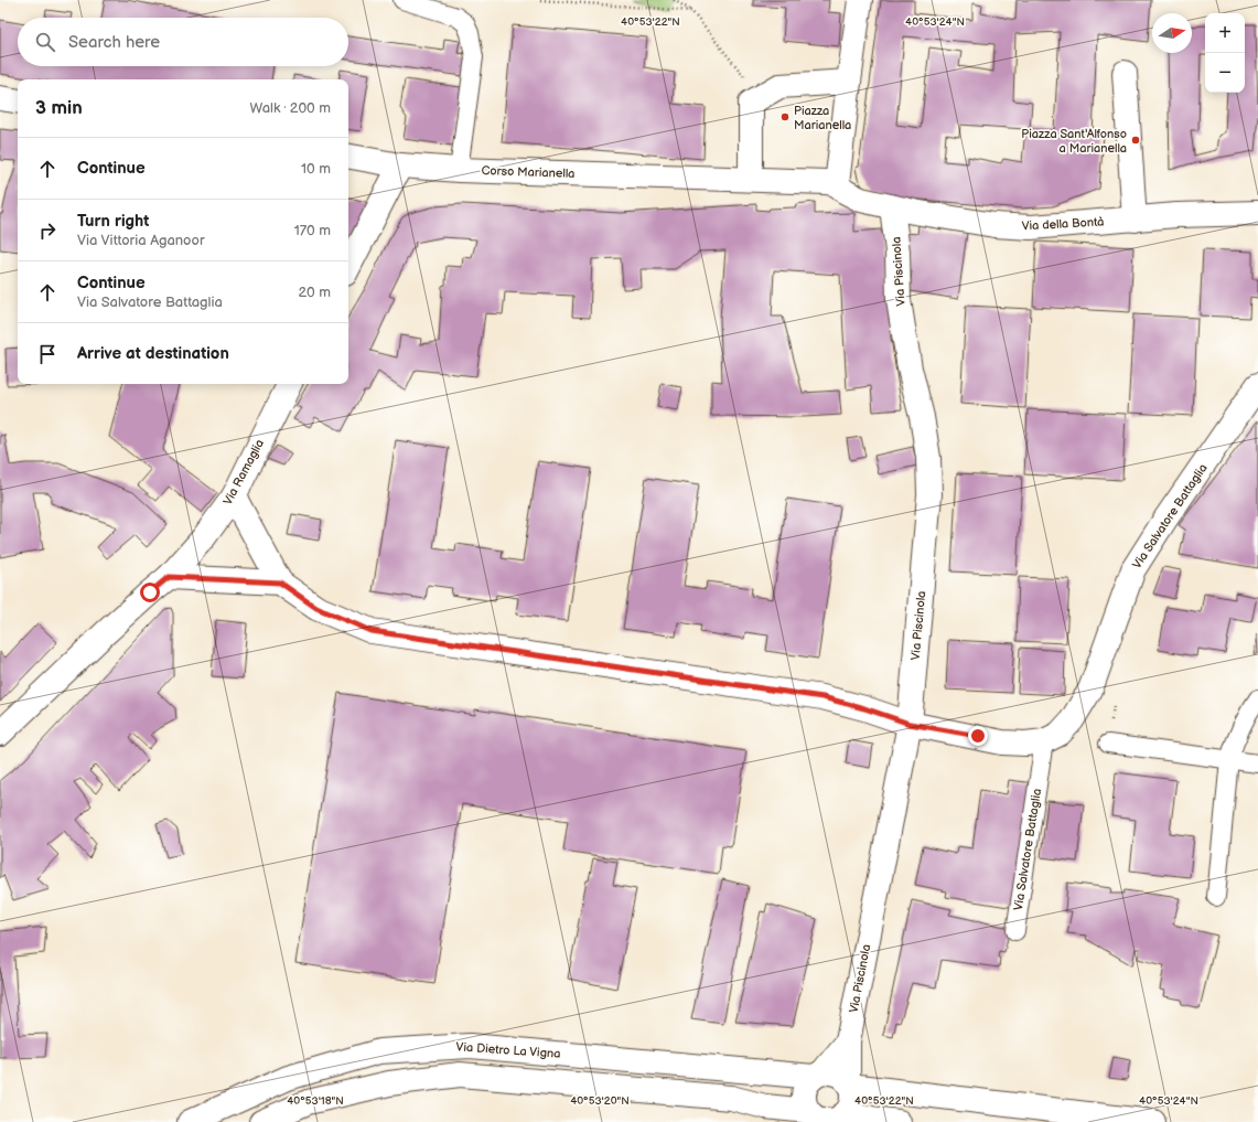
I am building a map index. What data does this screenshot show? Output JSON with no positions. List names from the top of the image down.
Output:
{
  "streets": {
    "street": [
      "Corso Marianella",
      "Via della Bontà",
      "Via Piscinola",
      "Via Ramaglia",
      "Via Salvatore Battaglia",
      "Via Dietro La Vigna"
    ]
  },
  "crossings": [
    ["Via della Bontà", "Via Piscinola"],
    ["Via Piscinola", "Via Salvatore Battaglia"],
    ["Via Piscinola", "Via Dietro La Vigna"]
  ],
  "places": ["Piazza Marianella", "Piazza Sant'Alfonso a Marianella"],
  "north": "right",
  "page": {
    "map_buttons": ["+", "−"],
    "search": "Search here",
    "heading": ["3 min", "Walk · 200 m"],
    "list": [
      ["Continue", "10 m"],
      ["Turn right", "Via Vittoria Aganoor", "170 m"],
      ["Continue", "Via Salvatore Battaglia", "20 m"],
      "Arrive at destination"
    ]
  },
  "coordinates": [
    "40°53'22\"N",
    "40°53'24\"N",
    "40°53'18\"N",
    "40°53'20\"N"
  ]
}
